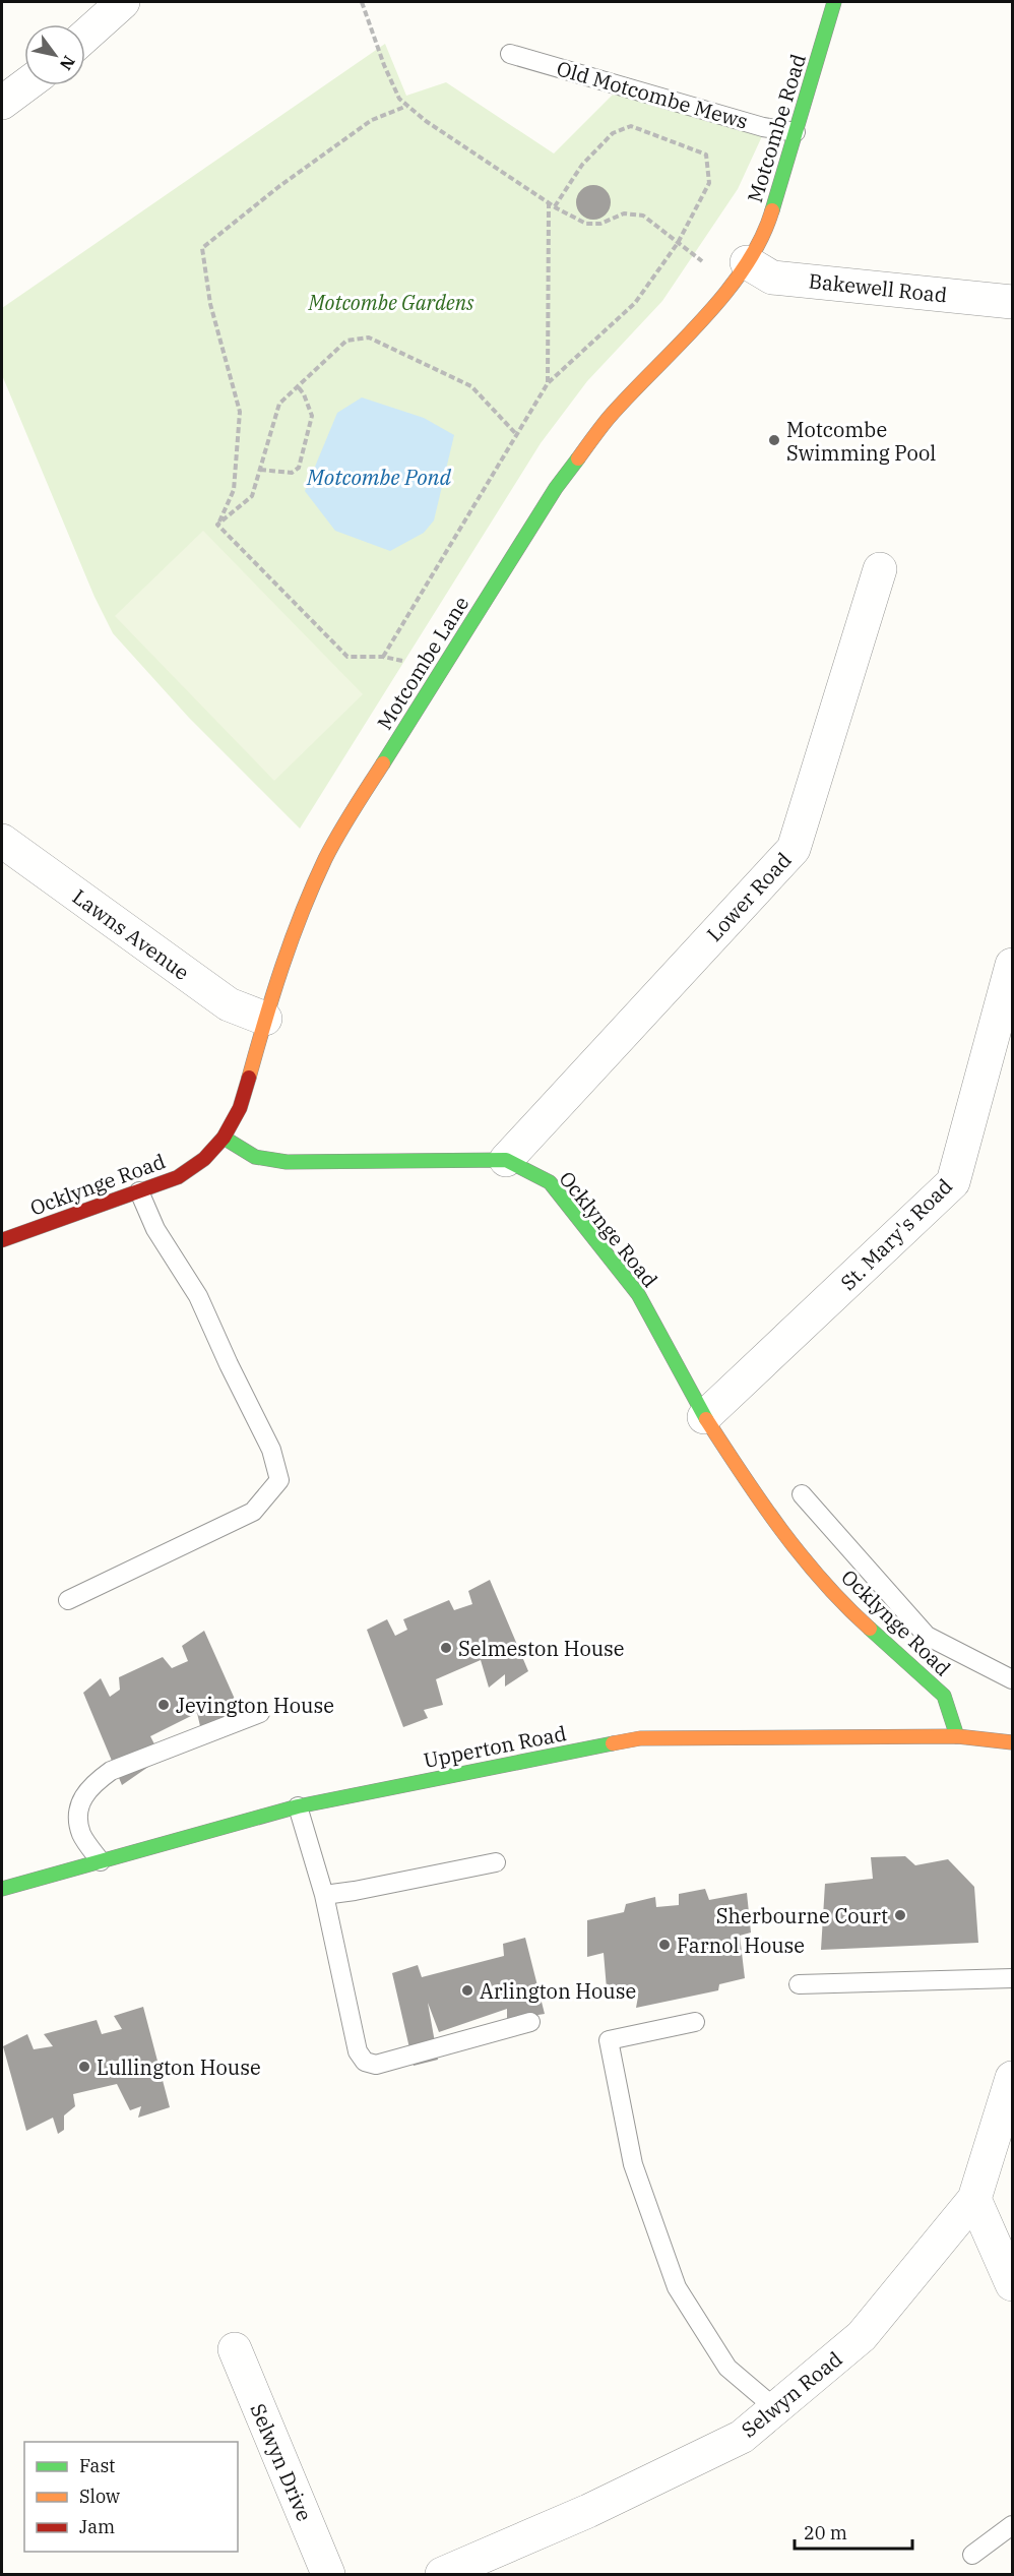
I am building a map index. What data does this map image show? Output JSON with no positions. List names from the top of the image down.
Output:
{
  "streets": {
    "street": [
      "Motcombe Road",
      "Bakewell Road",
      "Motcombe Lane",
      "Lower Road",
      "Lawns Avenue",
      "Ocklynge Road",
      "St. Mary's Road",
      "Upperton Road",
      "Selwyn Road",
      "Selwyn Drive"
    ],
    "lane": ["Old Motcombe Mews"]
  },
  "crossings": [
    ["Old Motcombe Mews", "Motcombe Road"],
    ["Motcombe Road", "Bakewell Road"],
    ["Motcombe Road", "Motcombe Lane"],
    ["Bakewell Road", "Motcombe Lane"],
    ["Motcombe Lane", "Lawns Avenue"],
    ["Motcombe Lane", "Ocklynge Road"],
    ["Lower Road", "Ocklynge Road"],
    ["Ocklynge Road", "St. Mary's Road"],
    ["Ocklynge Road", "Upperton Road"]
  ],
  "water": ["Motcombe Pond"],
  "parks": ["Motcombe Gardens"],
  "places": [
    "Motcombe Swimming Pool",
    "Selmeston House",
    "Jevington House",
    "Sherbourne Court",
    "Farnol House",
    "Arlington House",
    "Lullington House"
  ],
  "legend": ["Fast", "Slow", "Jam"],
  "scale_bar": "20 m",
  "north": "bottom right"
}
